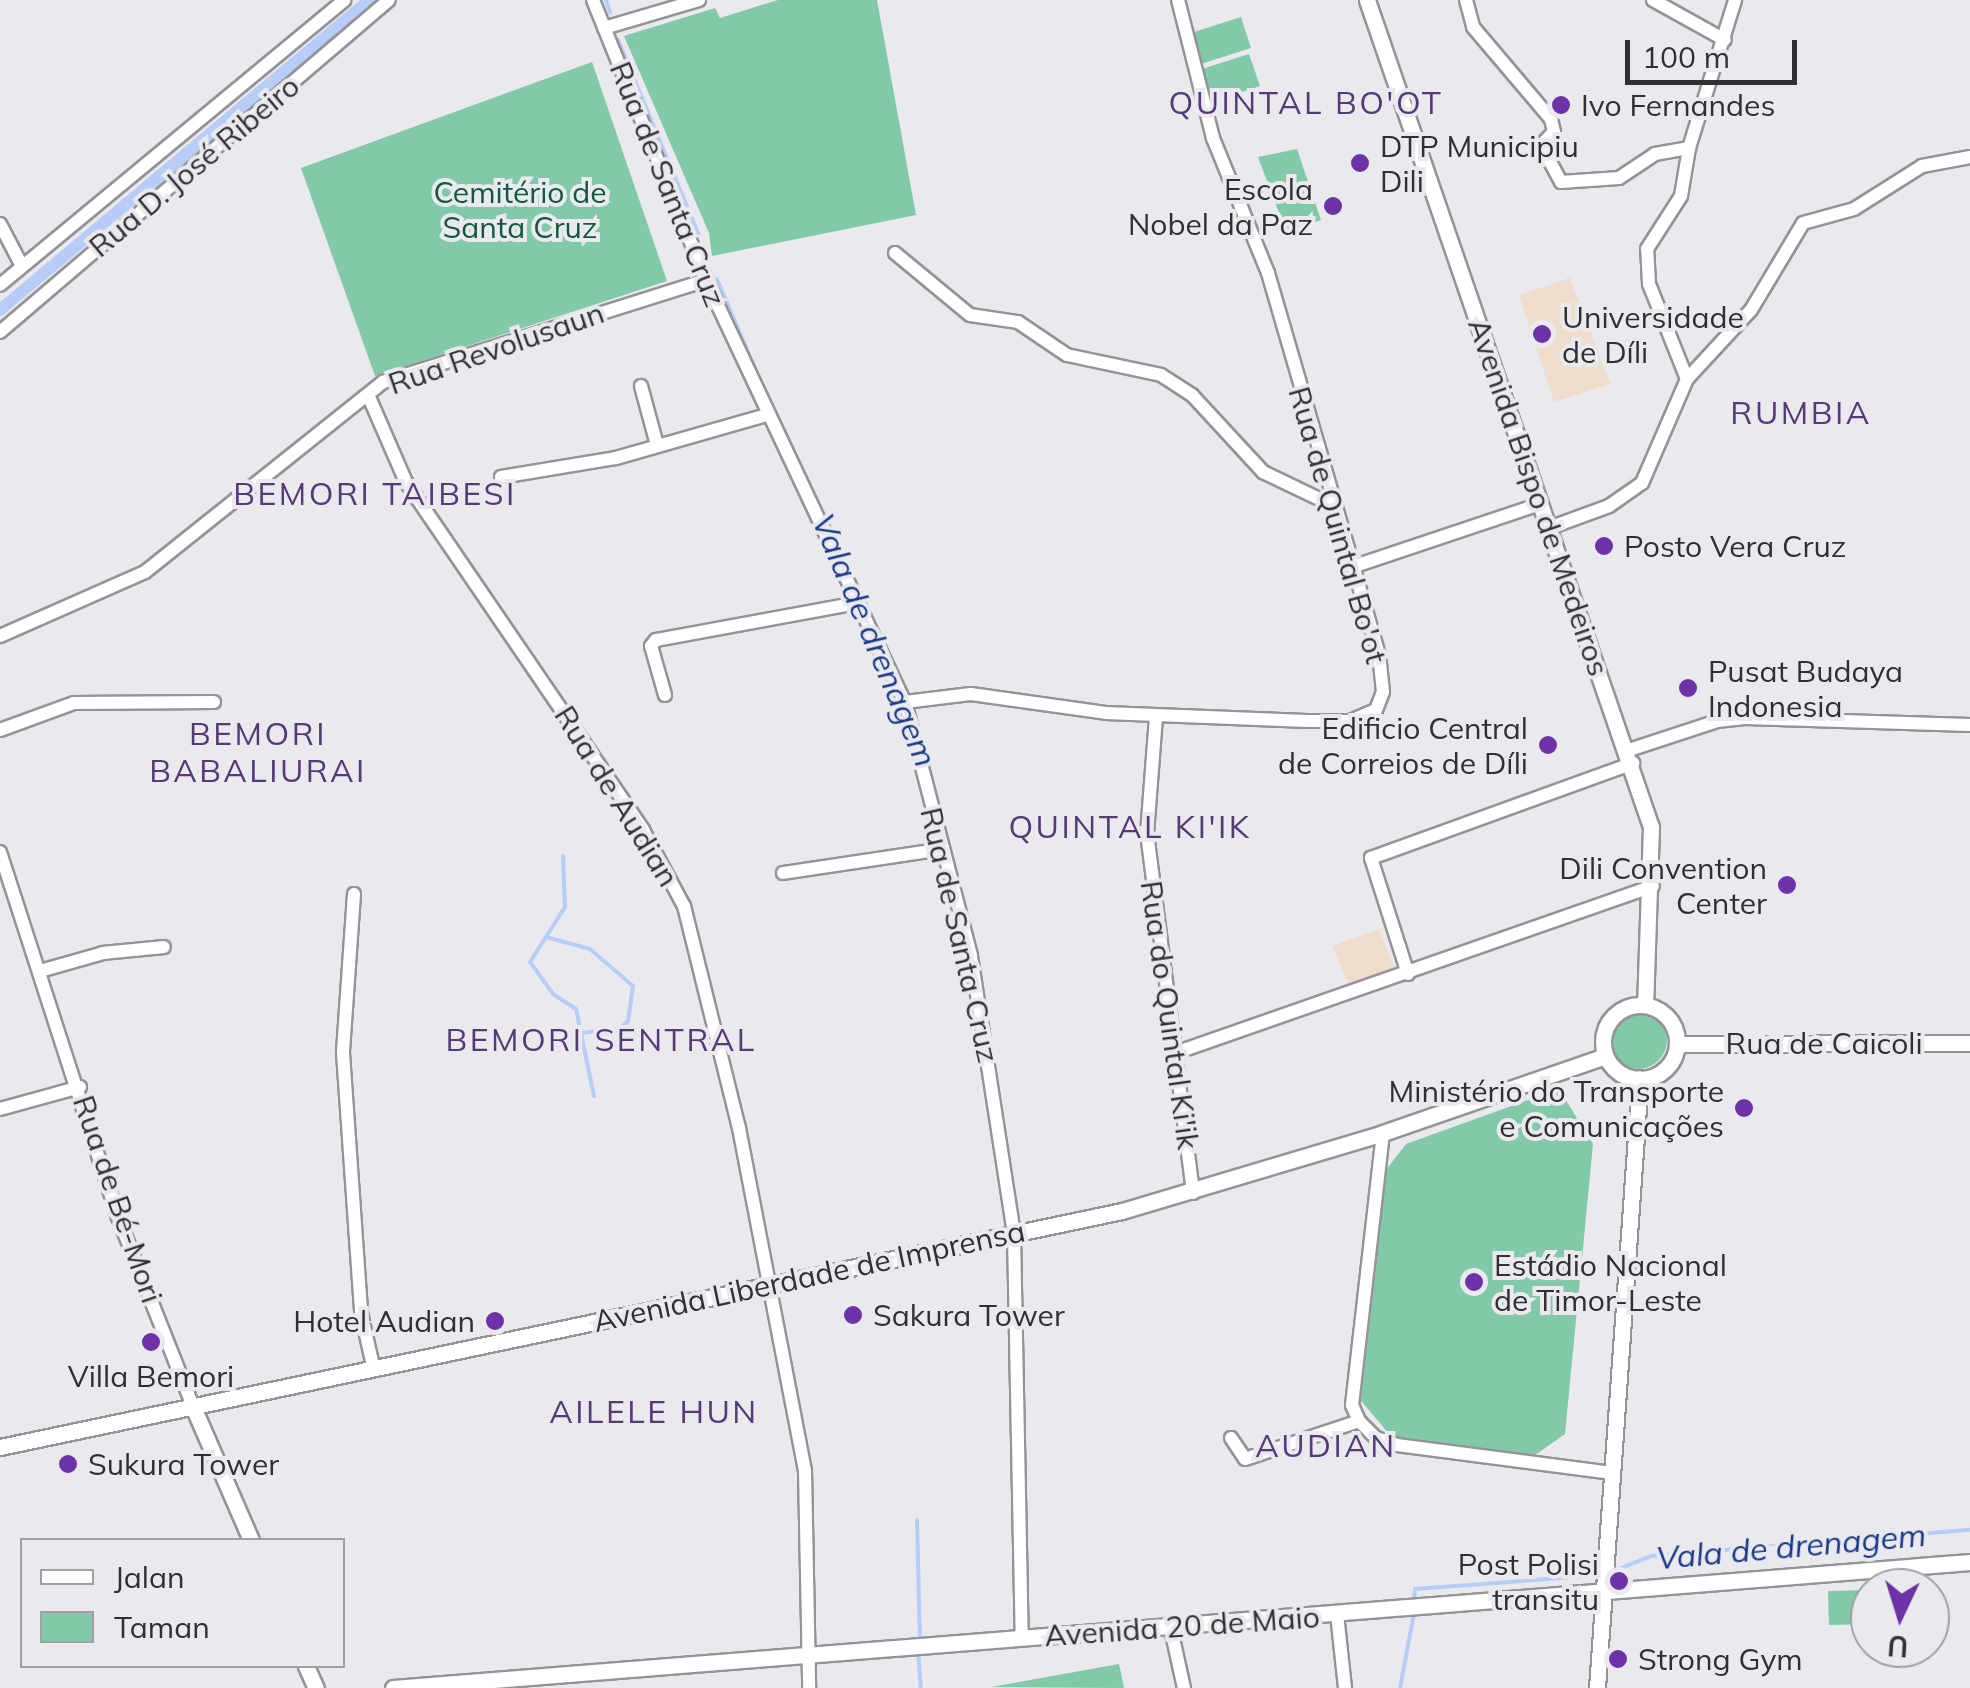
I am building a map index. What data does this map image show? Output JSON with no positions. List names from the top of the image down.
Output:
{
  "streets": {
    "main road": [
      "Avenida Bispo de Medeiros",
      "Rua de Caicoli",
      "Rua de Bé-Mori",
      "Avenida Liberdade de Imprensa",
      "Avenida 20 de Maio"
    ],
    "street": [
      "Rua D. José Ribeiro",
      "Rua de Santa Cruz",
      "Rua Revolusaun",
      "Rua de Quintal Bo'ot",
      "Rua de Audian",
      "Rua do Quintal Ki'ik"
    ]
  },
  "crossings": [
    ["Rua de Santa Cruz", "Rua Revolusaun"],
    ["Rua de Santa Cruz", "Rua de Quintal Bo'ot"],
    ["Rua de Santa Cruz", "Avenida Liberdade de Imprensa"],
    ["Rua de Santa Cruz", "Avenida 20 de Maio"],
    ["Rua Revolusaun", "Rua de Audian"],
    ["Avenida Bispo de Medeiros", "Rua de Caicoli"],
    ["Avenida Bispo de Medeiros", "Avenida Liberdade de Imprensa"],
    ["Rua de Quintal Bo'ot", "Rua do Quintal Ki'ik"],
    ["Rua de Audian", "Avenida Liberdade de Imprensa"],
    ["Rua de Audian", "Avenida 20 de Maio"],
    ["Rua do Quintal Ki'ik", "Avenida Liberdade de Imprensa"],
    ["Rua de Caicoli", "Avenida Liberdade de Imprensa"],
    ["Rua de Bé-Mori", "Avenida Liberdade de Imprensa"]
  ],
  "districts": [
    "QUINTAL BO'OT",
    "RUMBIA",
    "BEMORI TAIBESI",
    "BEMORI BABALIURAI",
    "QUINTAL KI'IK",
    "BEMORI SENTRAL",
    "AILELE HUN",
    "AUDIAN"
  ],
  "water": ["Vala de drenagem"],
  "parks": ["Cemitério de Santa Cruz"],
  "places": [
    "Ivo Fernandes",
    "DTP Municipiu Dili",
    "Escola Nobel da Paz",
    "Universidade de Díli",
    "Posto Vera Cruz",
    "Pusat Budaya Indonesia",
    "Edificio Central de Correios de Díli",
    "Dili Convention Center",
    "Ministério do Transporte e Comunicações",
    "Estádio Nacional de Timor-Leste",
    "Sakura Tower",
    "Hotel Audian",
    "Villa Bemori",
    "Sukura Tower",
    "Post Polisi transitu",
    "Strong Gym"
  ],
  "legend": ["Jalan", "Taman"],
  "scale_bar": "100 m",
  "north": "bottom"
}
